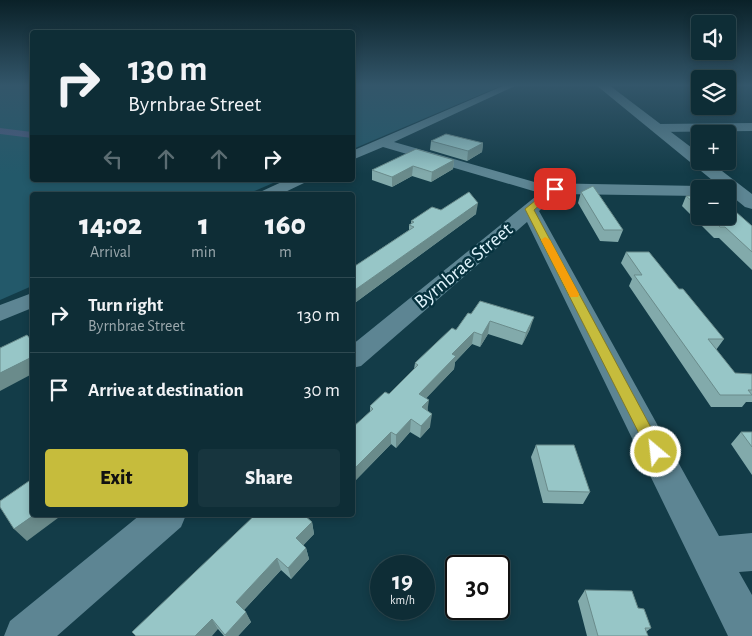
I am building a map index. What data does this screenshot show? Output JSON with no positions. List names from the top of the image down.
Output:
{
  "streets": {
    "street": ["Byrnbrae Street"]
  },
  "page": {
    "map_buttons": ["+", "−"],
    "turn": ["130 m", "Byrnbrae Street"],
    "eta": [
      "14:02",
      "Arrival",
      "1",
      "min",
      "160",
      "m"
    ],
    "list": [
      {
        "name": "Turn right",
        "note": "Byrnbrae Street",
        "value": "130 m"
      },
      {
        "name": "Arrive at destination",
        "value": "30 m"
      }
    ],
    "buttons": ["Exit", "Share"],
    "speed": "19 km/h",
    "limit": "30"
  }
}
